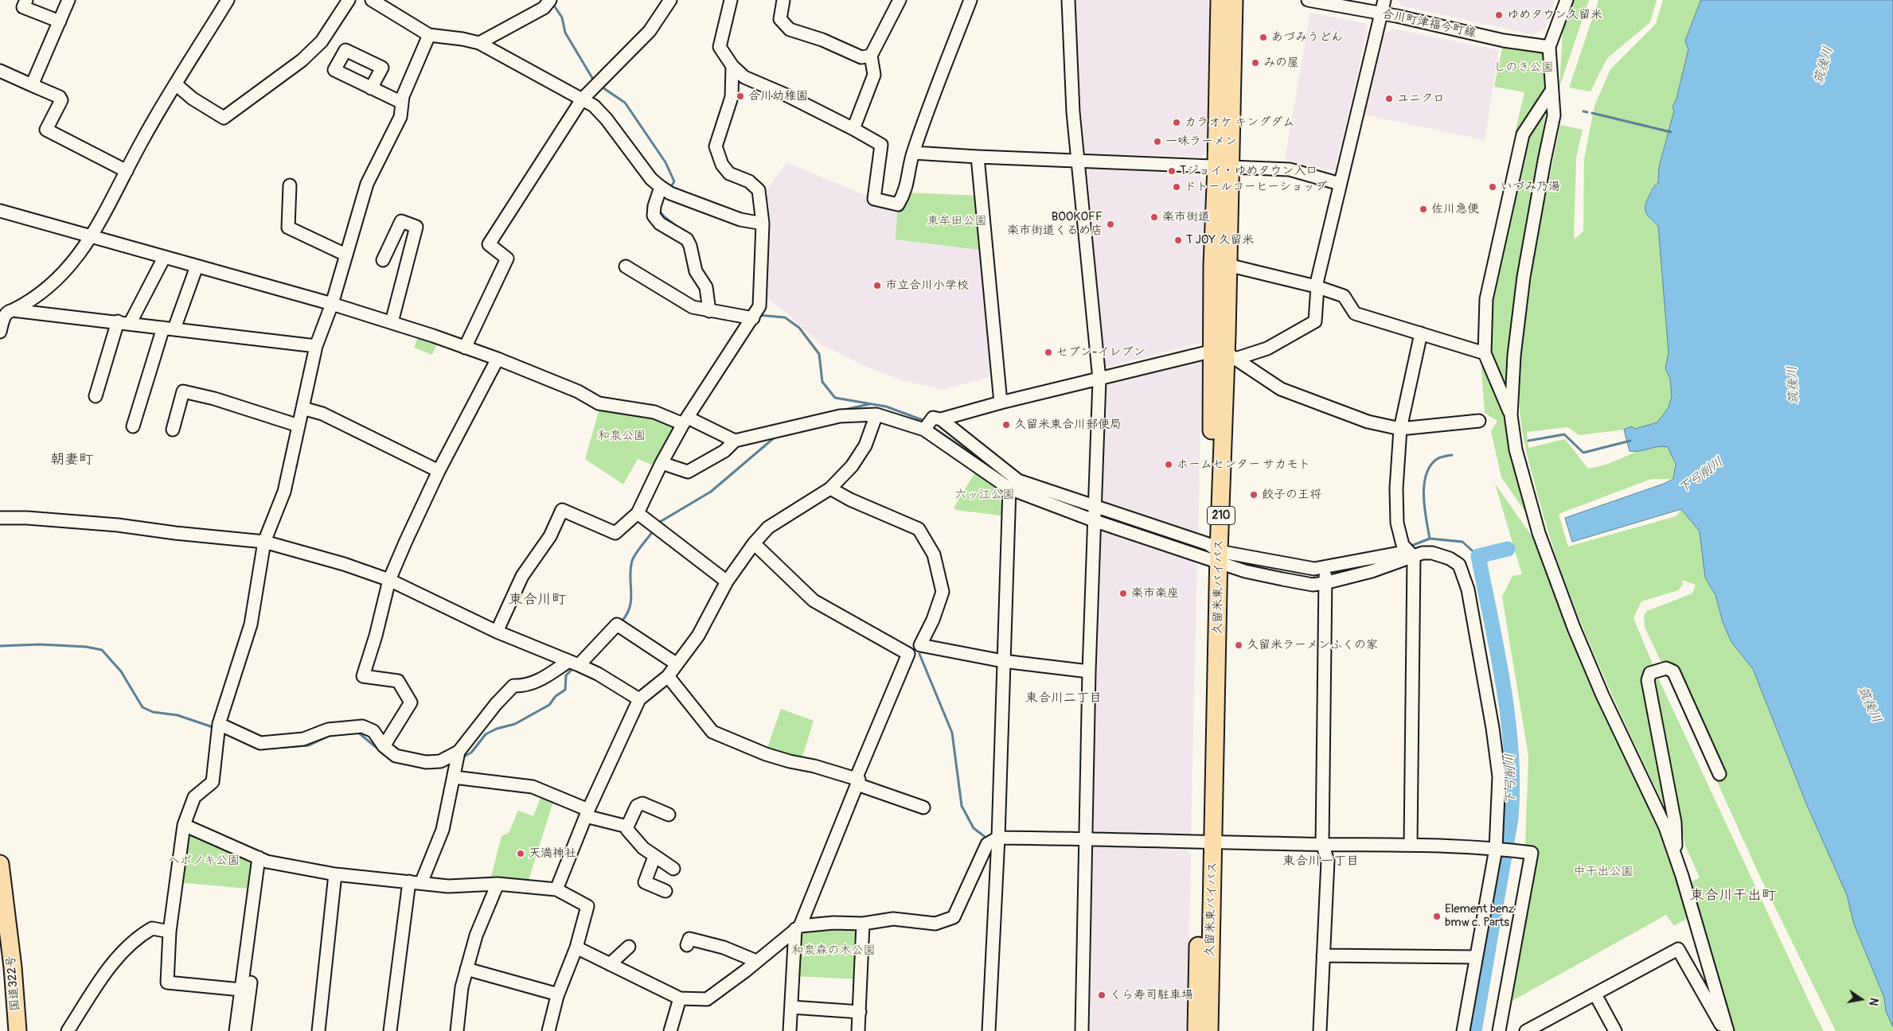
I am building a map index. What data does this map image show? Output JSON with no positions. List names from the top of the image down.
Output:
{
  "streets": {
    "highway": ["210", "久留米東バイパス", "国道322号"],
    "street": ["合川町津福今町線"]
  },
  "districts": [
    "朝妻町",
    "東合川町",
    "東合川二丁目",
    "東合川一丁目",
    "東合川干出町"
  ],
  "water": ["筑後川", "下弓削川"],
  "parks": [
    "しのき公園",
    "東牟田公園",
    "和泉公園",
    "六ッ江公園",
    "ヘボノキ公園",
    "中干出公園",
    "和泉森の木公園"
  ],
  "places": [
    "ゆめタウン久留米",
    "あづみうどん",
    "みの屋",
    "合川幼稚園",
    "ユニクロ",
    "カラオケ キングダム",
    "一味ラーメン",
    "Tジョイ・ゆめタウン入口",
    "ドトールコーヒーショップ",
    "いづみ乃湯",
    "佐川急便",
    "楽市街道",
    "BOOKOFF 楽市街道くるめ店",
    "T JOY 久留米",
    "市立合川小学校",
    "セブン-イレブン",
    "久留米東合川郵便局",
    "ホームセンター サカモト",
    "餃子の王将",
    "楽市楽座",
    "久留米ラーメンふくの家",
    "天満神社",
    "Element benz bmw c. Parts",
    "くら寿司駐車場"
  ],
  "north": "right"
}
